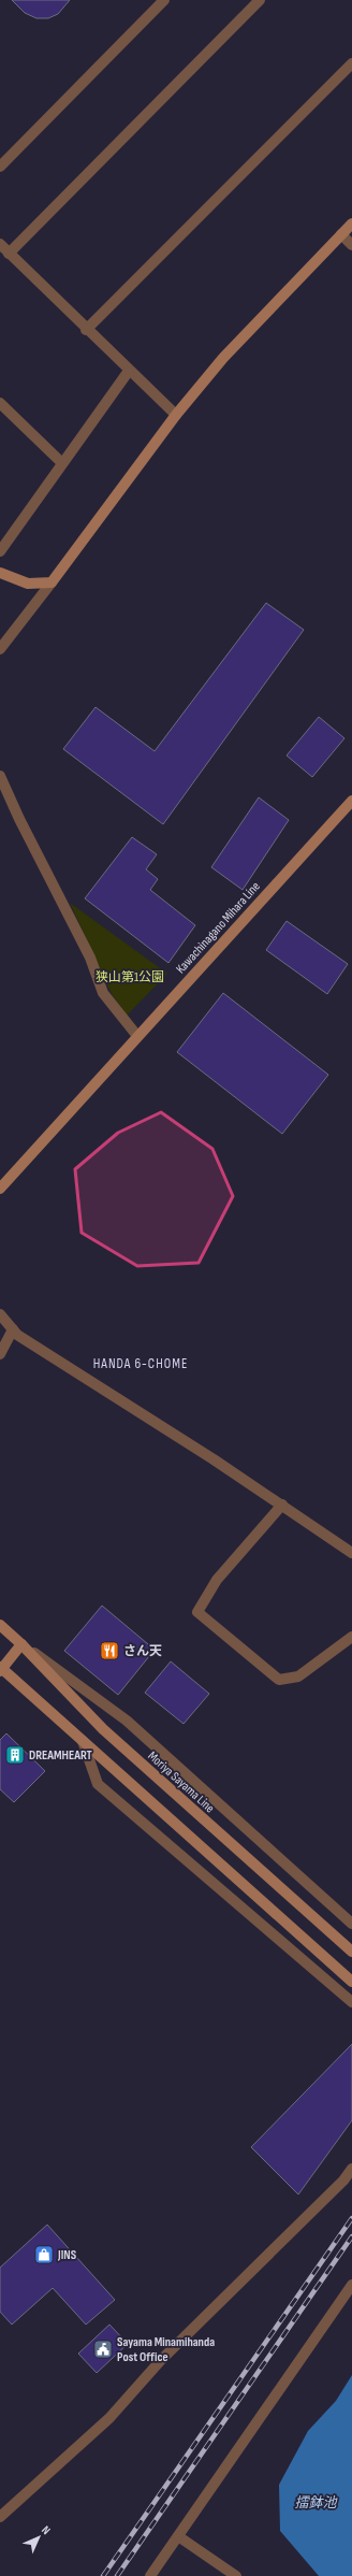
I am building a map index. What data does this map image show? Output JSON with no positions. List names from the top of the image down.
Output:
{
  "streets": {
    "main road": ["Kawachinagano Mihara Line", "Moriya Sayama Line"]
  },
  "districts": ["HANDA 6-CHOME"],
  "water": ["擂鉢池"],
  "parks": ["狭山第1公園"],
  "places": {
    "restaurant": ["さん天"],
    "building": ["DREAMHEART"],
    "shop": ["JINS"],
    "public building": ["Sayama Minamihanda Post Office"]
  },
  "north": "top right"
}
